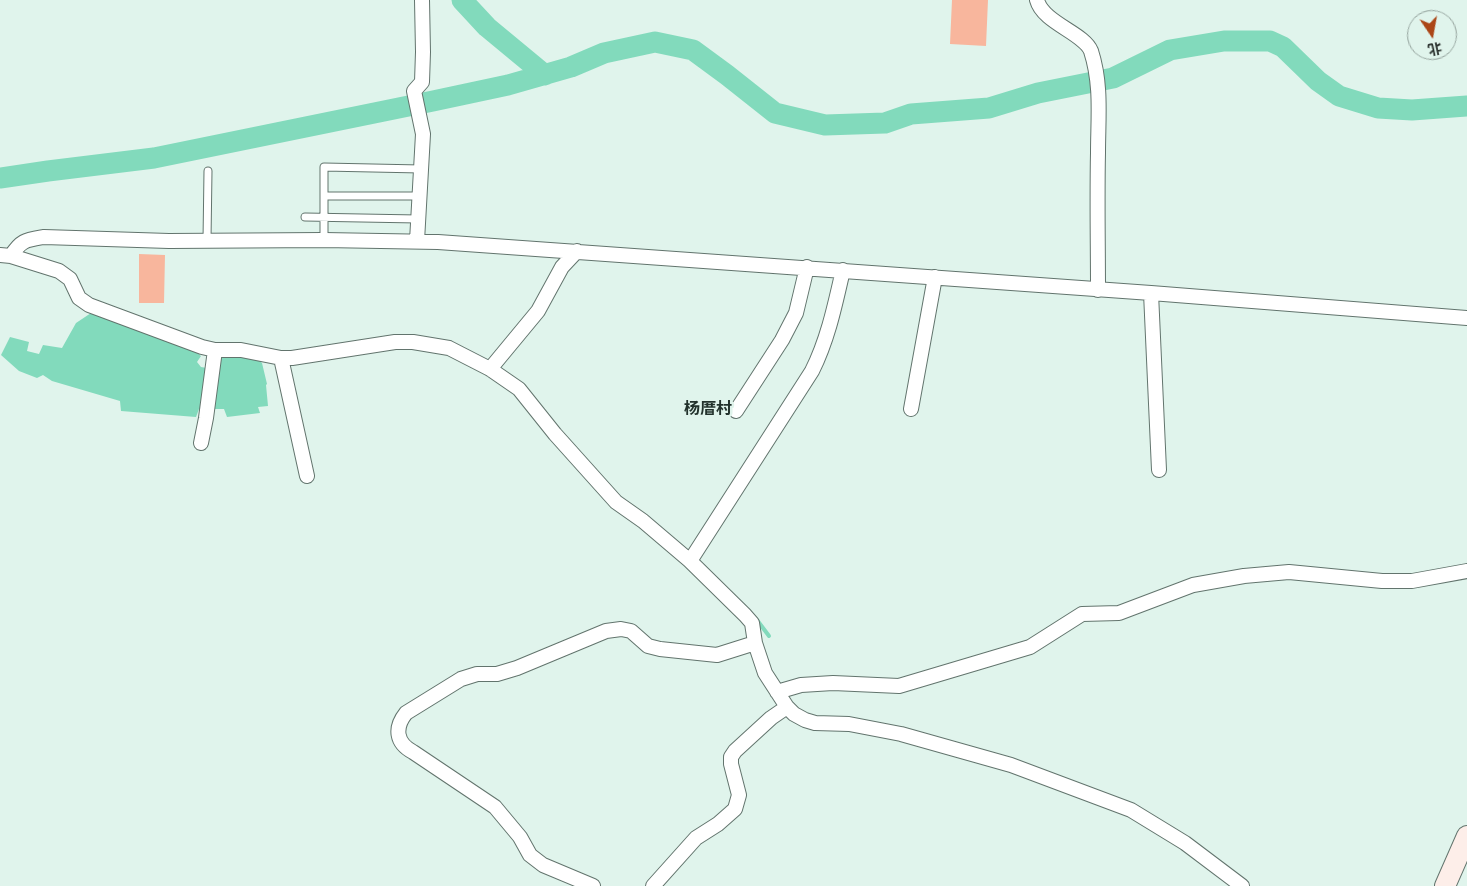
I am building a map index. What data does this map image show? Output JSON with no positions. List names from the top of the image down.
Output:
{
  "districts": ["杨厝村"],
  "north": "bottom"
}
